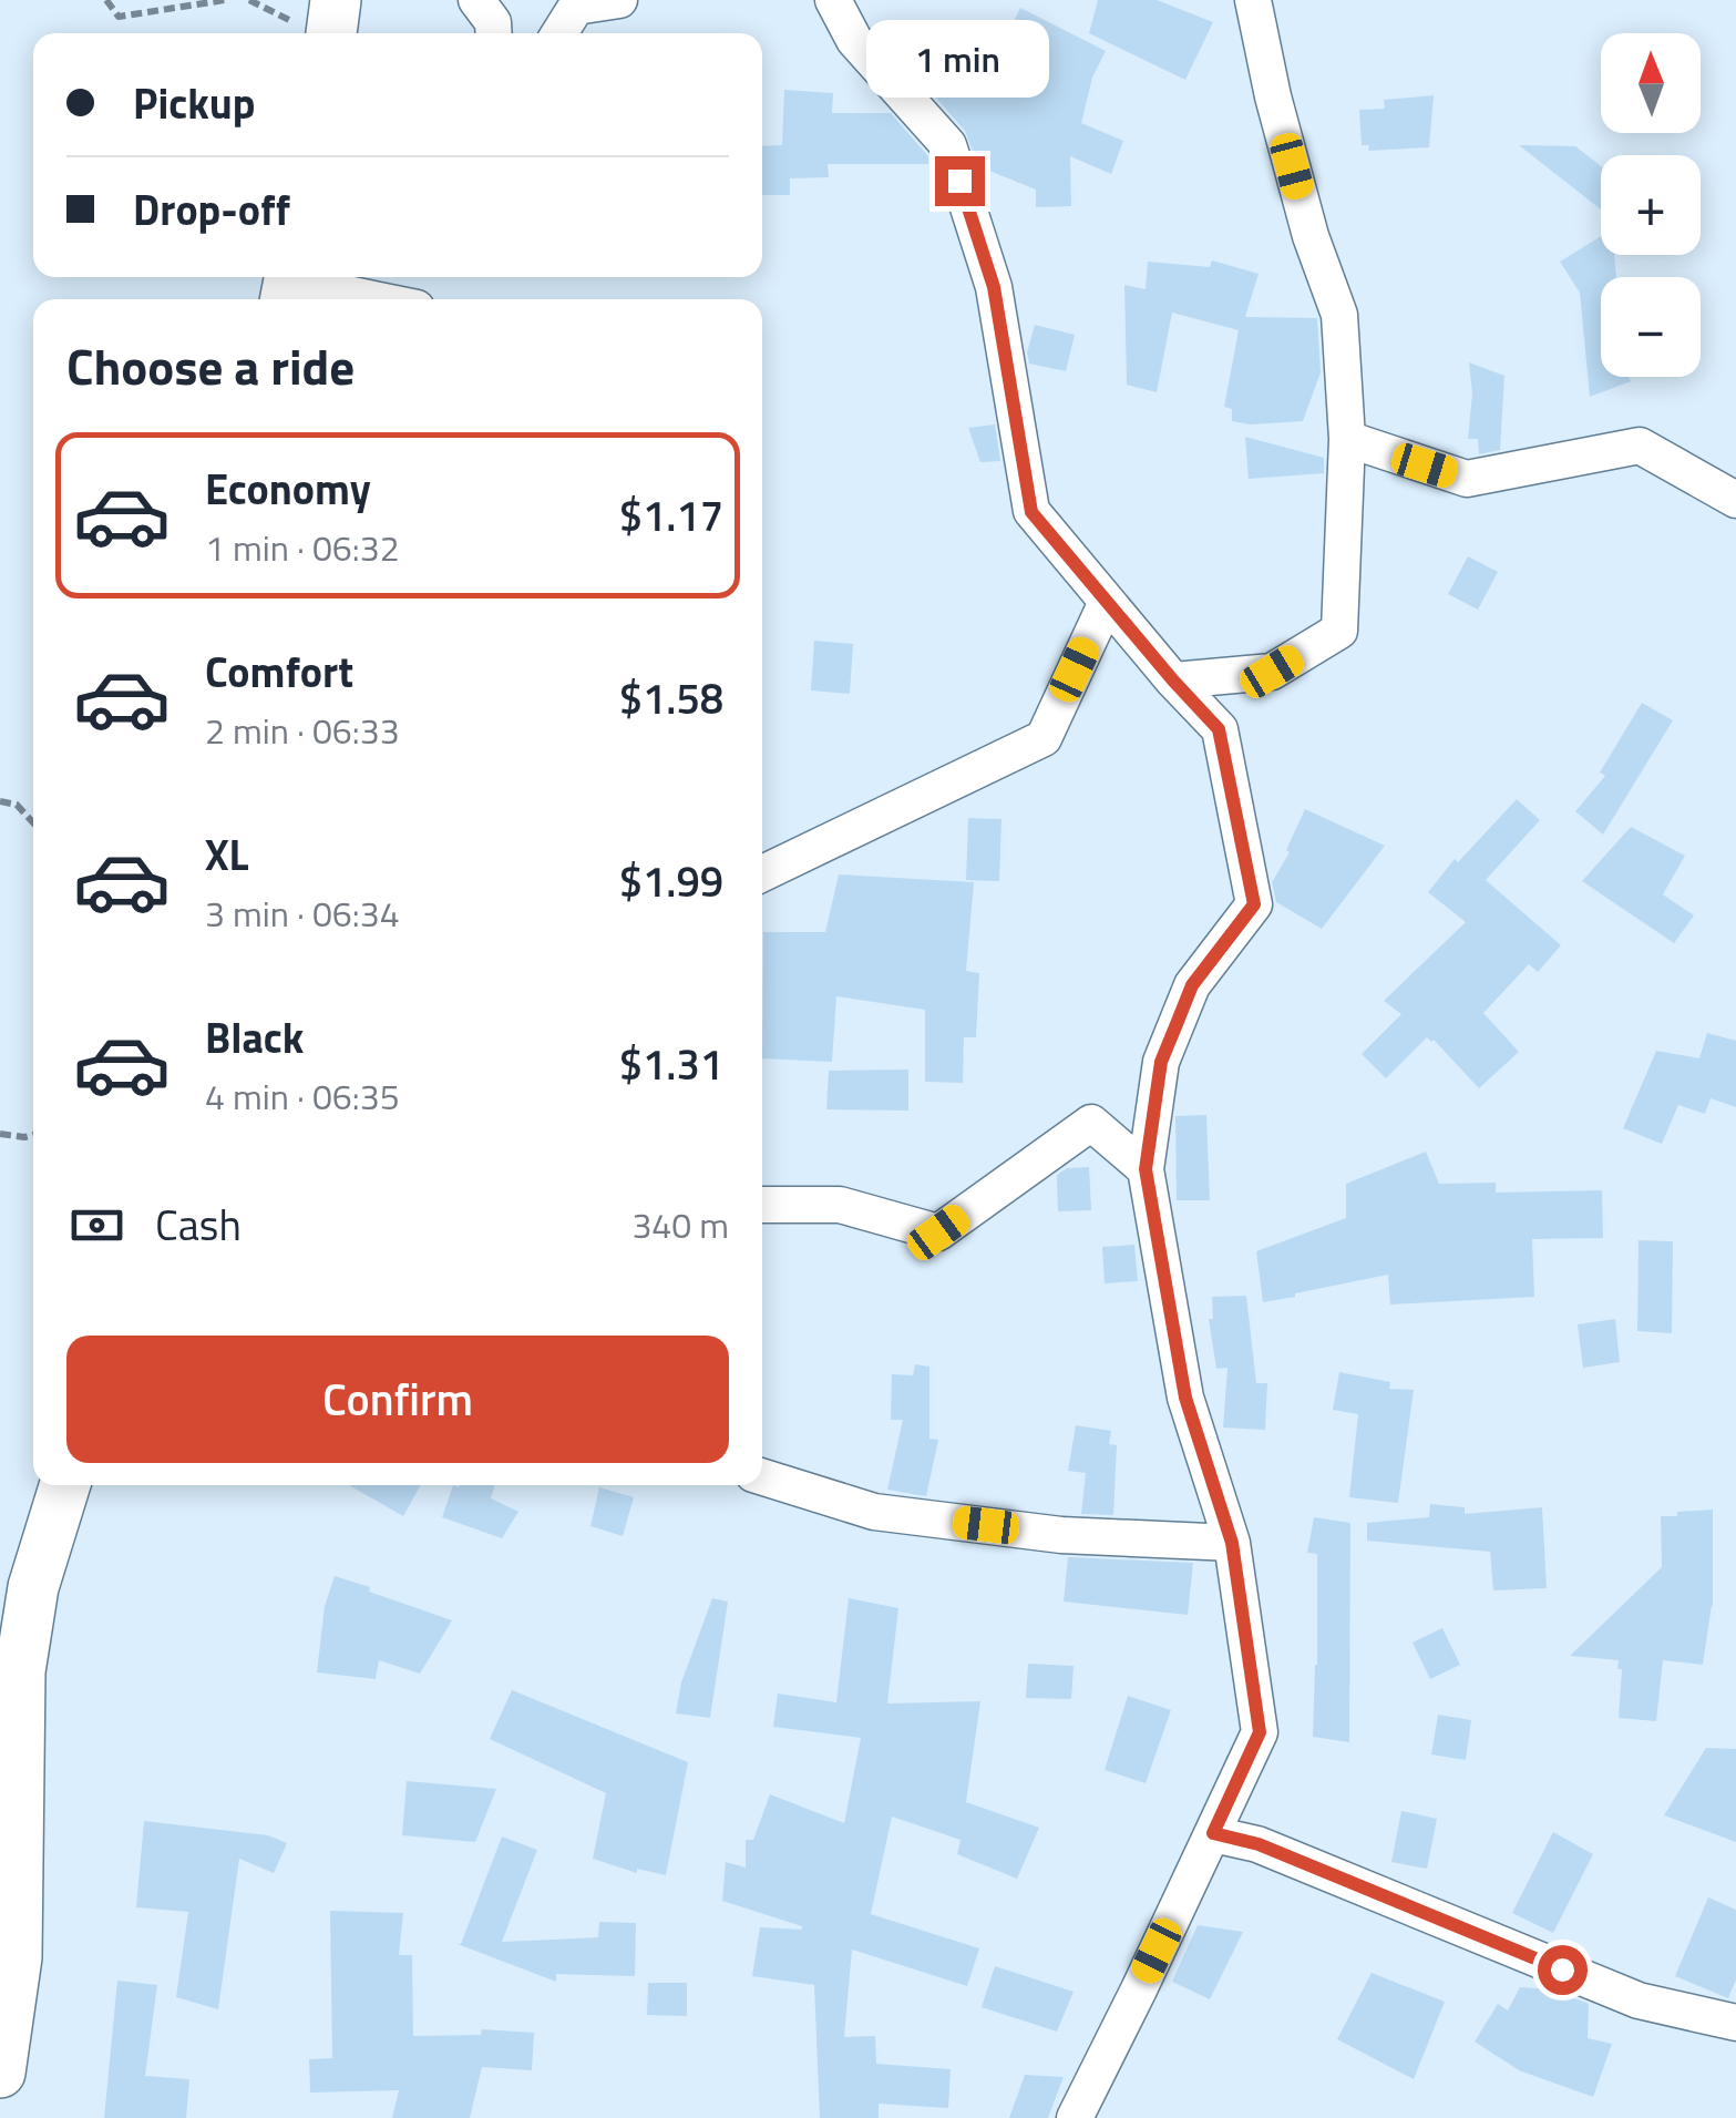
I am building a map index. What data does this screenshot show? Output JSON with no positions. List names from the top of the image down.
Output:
{
  "north": "top",
  "page": {
    "bubble": "1 min",
    "map_buttons": ["+", "−"],
    "banner": ["Pickup", "Drop-off"],
    "heading": "Choose a ride",
    "list": [
      {
        "name": "Economy",
        "note": "1 min · 06:32",
        "value": "$1.17"
      },
      {
        "name": "Comfort",
        "note": "2 min · 06:33",
        "value": "$1.58"
      },
      {
        "name": "XL",
        "note": "3 min · 06:34",
        "value": "$1.99"
      },
      {
        "name": "Black",
        "note": "4 min · 06:35",
        "value": "$1.31"
      }
    ],
    "pay": ["Cash", "340 m"],
    "buttons": "Confirm"
  }
}
